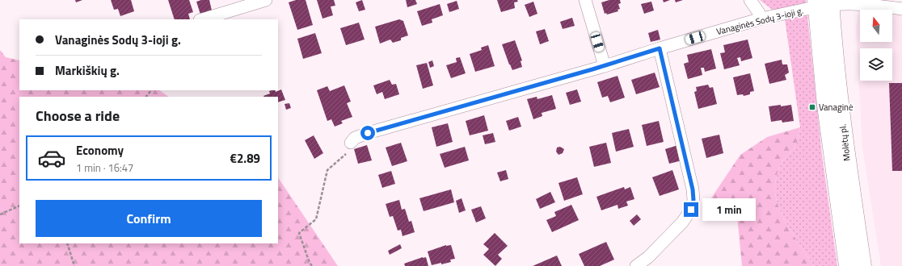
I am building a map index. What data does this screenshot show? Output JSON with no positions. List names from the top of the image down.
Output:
{
  "streets": {
    "highway": ["Molėtų pl."],
    "street": ["Vanaginės Sodų 3-ioji g."]
  },
  "crossings": [
    ["Vanaginės Sodų 3-ioji g.", "Molėtų pl."]
  ],
  "places": {
    "transit": ["Vanaginė"]
  },
  "north": "top",
  "page": {
    "banner": ["Vanaginės Sodų 3-ioji g.", "Markiškių g."],
    "heading": "Choose a ride",
    "list": [
      {
        "name": "Economy",
        "note": "1 min · 16:47",
        "value": "€2.89"
      }
    ],
    "buttons": "Confirm",
    "bubble": "1 min"
  }
}
